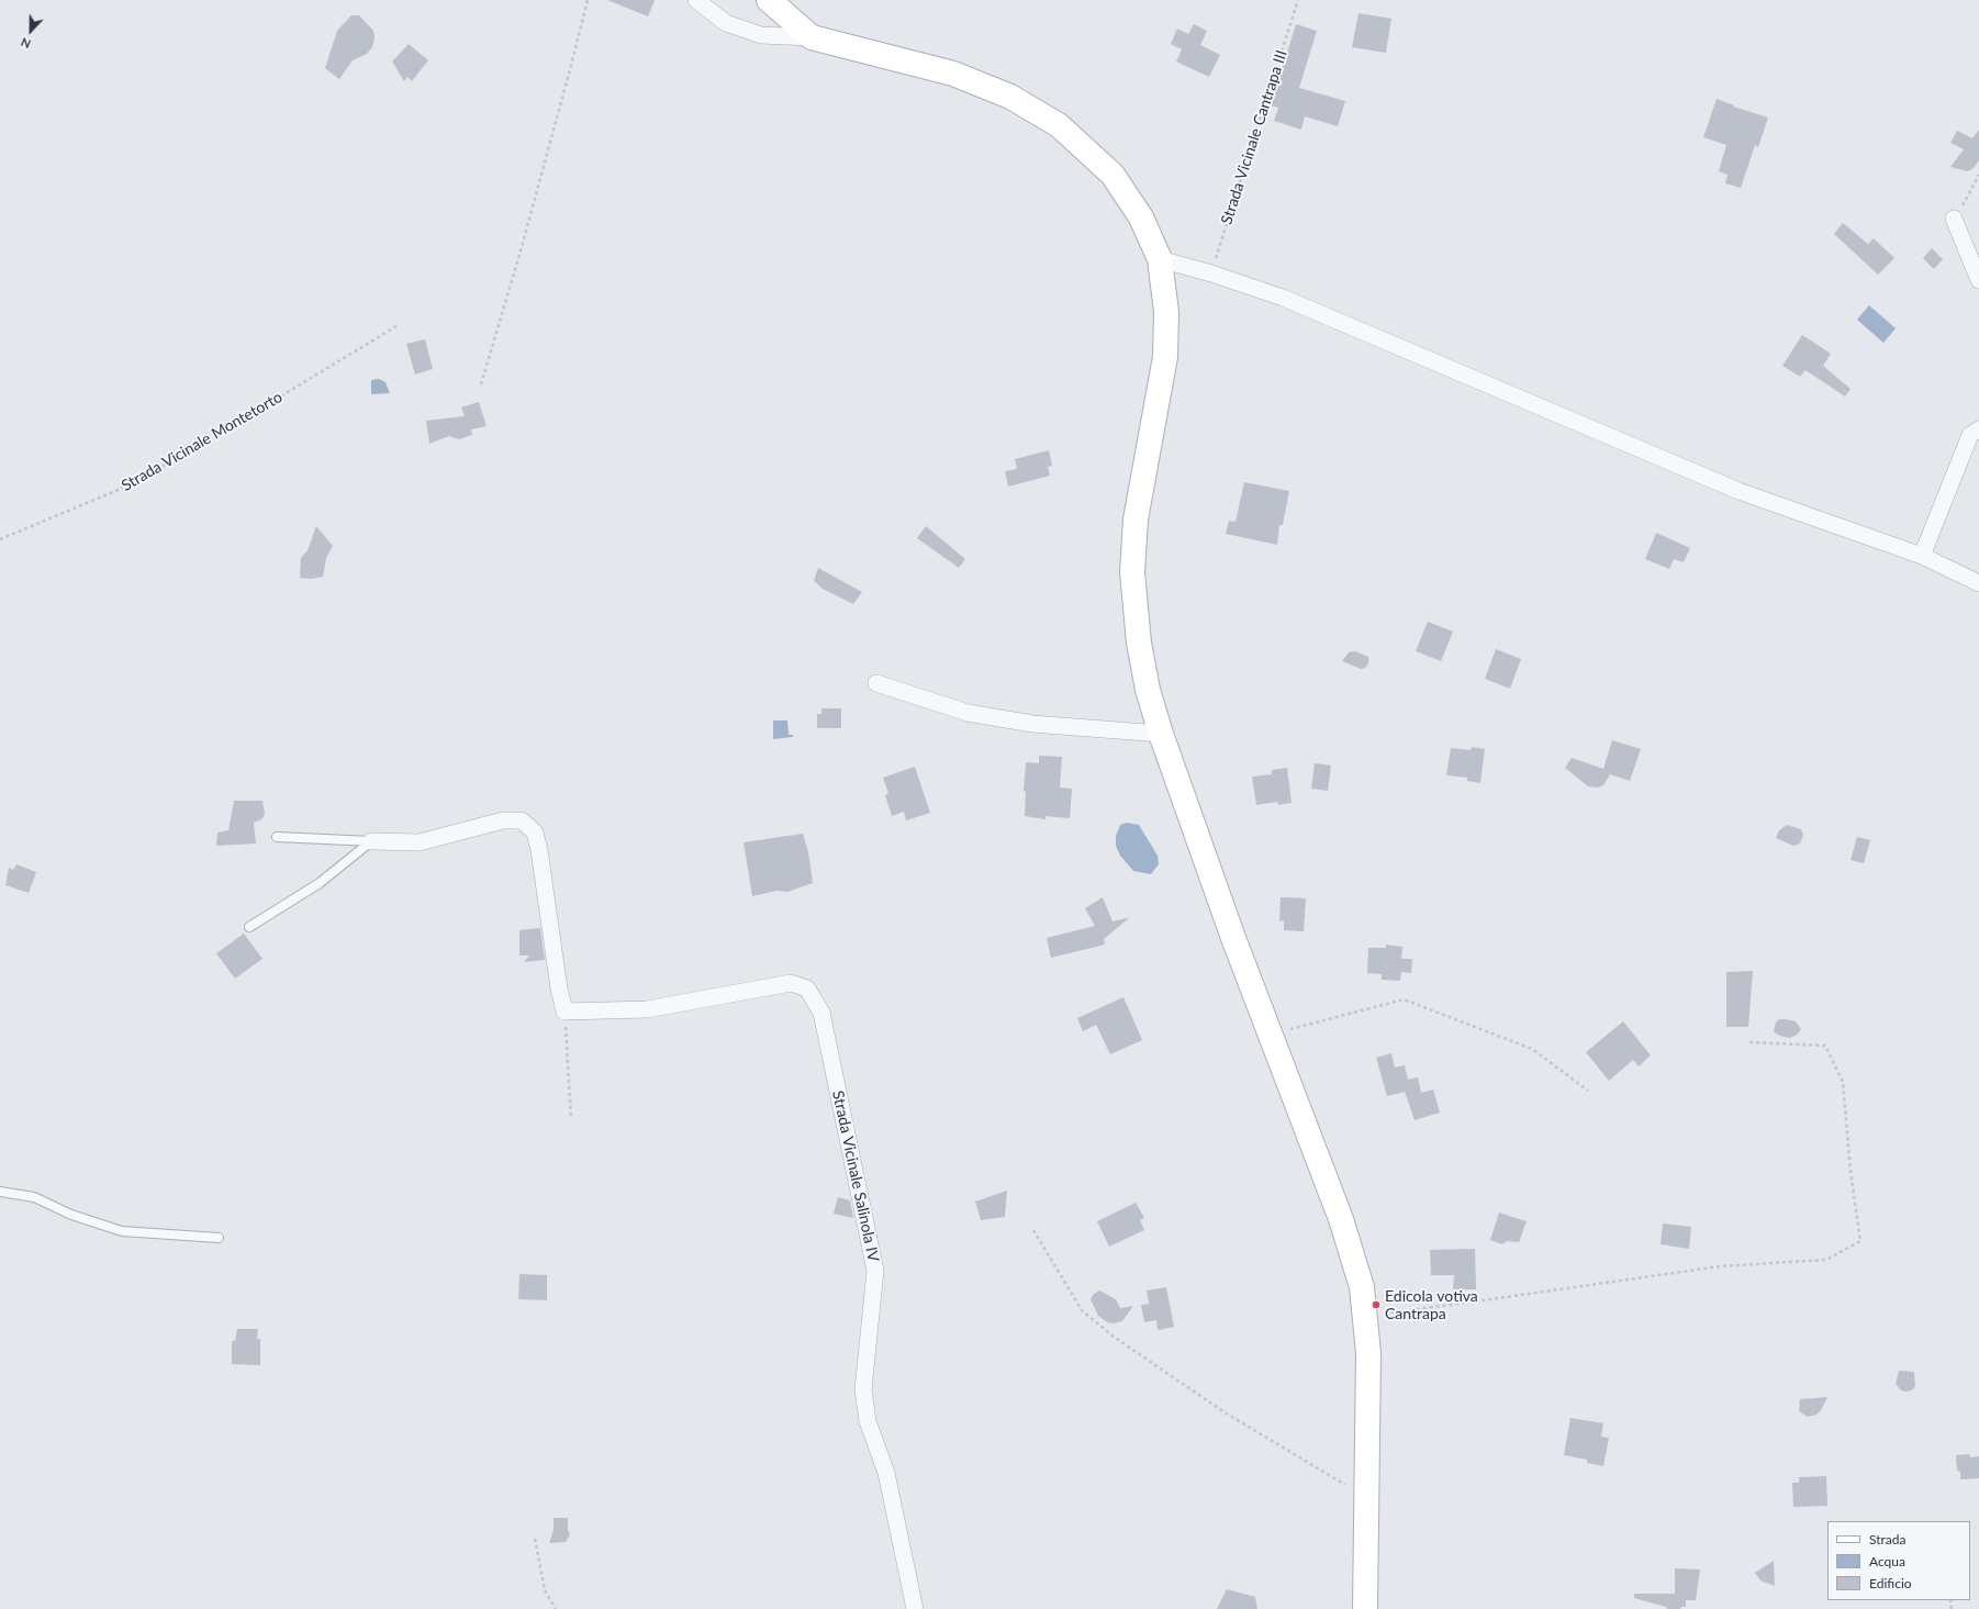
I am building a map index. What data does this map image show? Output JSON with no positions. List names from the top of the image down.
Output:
{
  "streets": {
    "street": ["Strada Vicinale Salinola IV"],
    "path": ["Strada Vicinale Cantrapa III", "Strada Vicinale Montetorto"]
  },
  "places": ["Edicola votiva Cantrapa"],
  "legend": ["Strada", "Acqua", "Edificio"],
  "north": "bottom"
}
